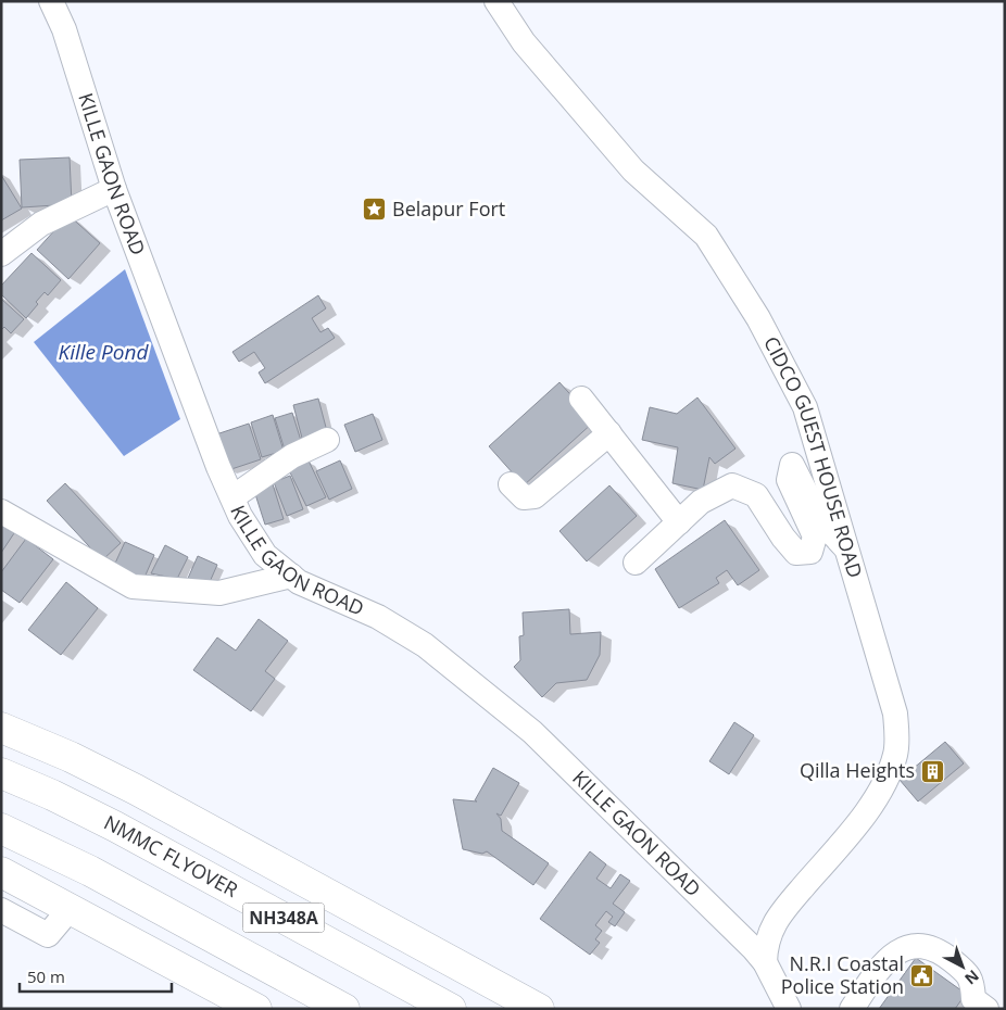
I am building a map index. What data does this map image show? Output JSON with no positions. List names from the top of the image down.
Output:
{
  "streets": {
    "highway": ["NMMC FLYOVER", "NH348A"],
    "street": ["KILLE GAON ROAD", "CIDCO GUEST HOUSE ROAD"]
  },
  "crossings": [
    ["KILLE GAON ROAD", "CIDCO GUEST HOUSE ROAD"]
  ],
  "water": ["Kille Pond"],
  "places": {
    "place": ["Belapur Fort"],
    "building": ["Qilla Heights"],
    "public building": ["N.R.I Coastal Police Station"]
  },
  "scale_bar": "50 m",
  "north": "bottom right"
}
